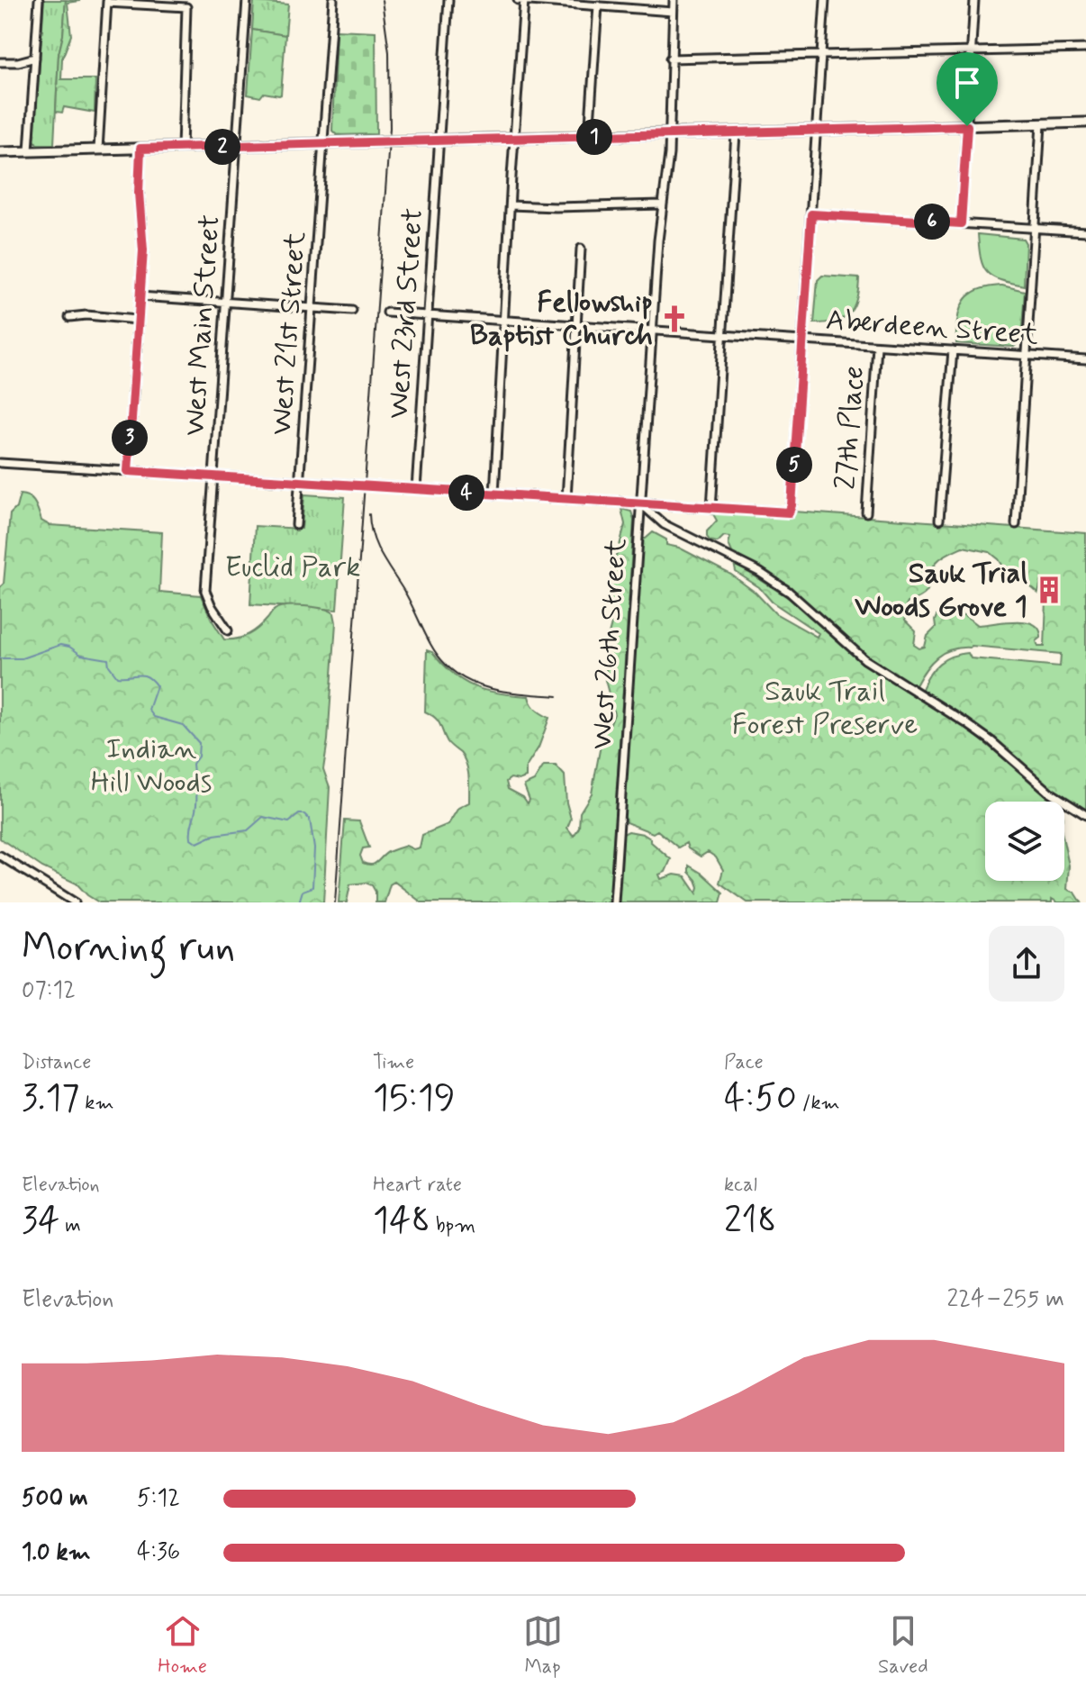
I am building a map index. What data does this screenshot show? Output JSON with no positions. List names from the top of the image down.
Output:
{
  "streets": {
    "street": [
      "West 23rd Street",
      "West Main Street",
      "Aberdeen Street",
      "West 21st Street",
      "27th Place",
      "West 26th Street"
    ]
  },
  "crossings": [
    ["West 23rd Street", "Aberdeen Street"],
    ["Aberdeen Street", "27th Place"],
    ["Aberdeen Street", "West 26th Street"]
  ],
  "parks": ["Euclid Park", "Sauk Trail Forest Preserve", "Indian Hill Woods"],
  "places": {
    "church": ["Fellowship Baptist Church"],
    "building": ["Sauk Trial Woods Grove 1"]
  },
  "page": {
    "pins": [
      "1",
      "2",
      "6",
      "3",
      "5",
      "4"
    ],
    "heading": ["Morning run", "07:12"],
    "stats": [
      ["Distance", "3.17 km"],
      ["Time", "15:19"],
      ["Pace", "4:50 /km"],
      ["Elevation", "34 m"],
      ["Heart rate", "148 bpm"],
      ["kcal", "218"]
    ],
    "chart": ["Elevation", "224–255 m"],
    "list": [
      {
        "name": "500 m",
        "note": "5:12"
      },
      {
        "name": "1.0 km",
        "note": "4:36"
      }
    ],
    "tabs": ["Home", "Map", "Saved"]
  }
}
